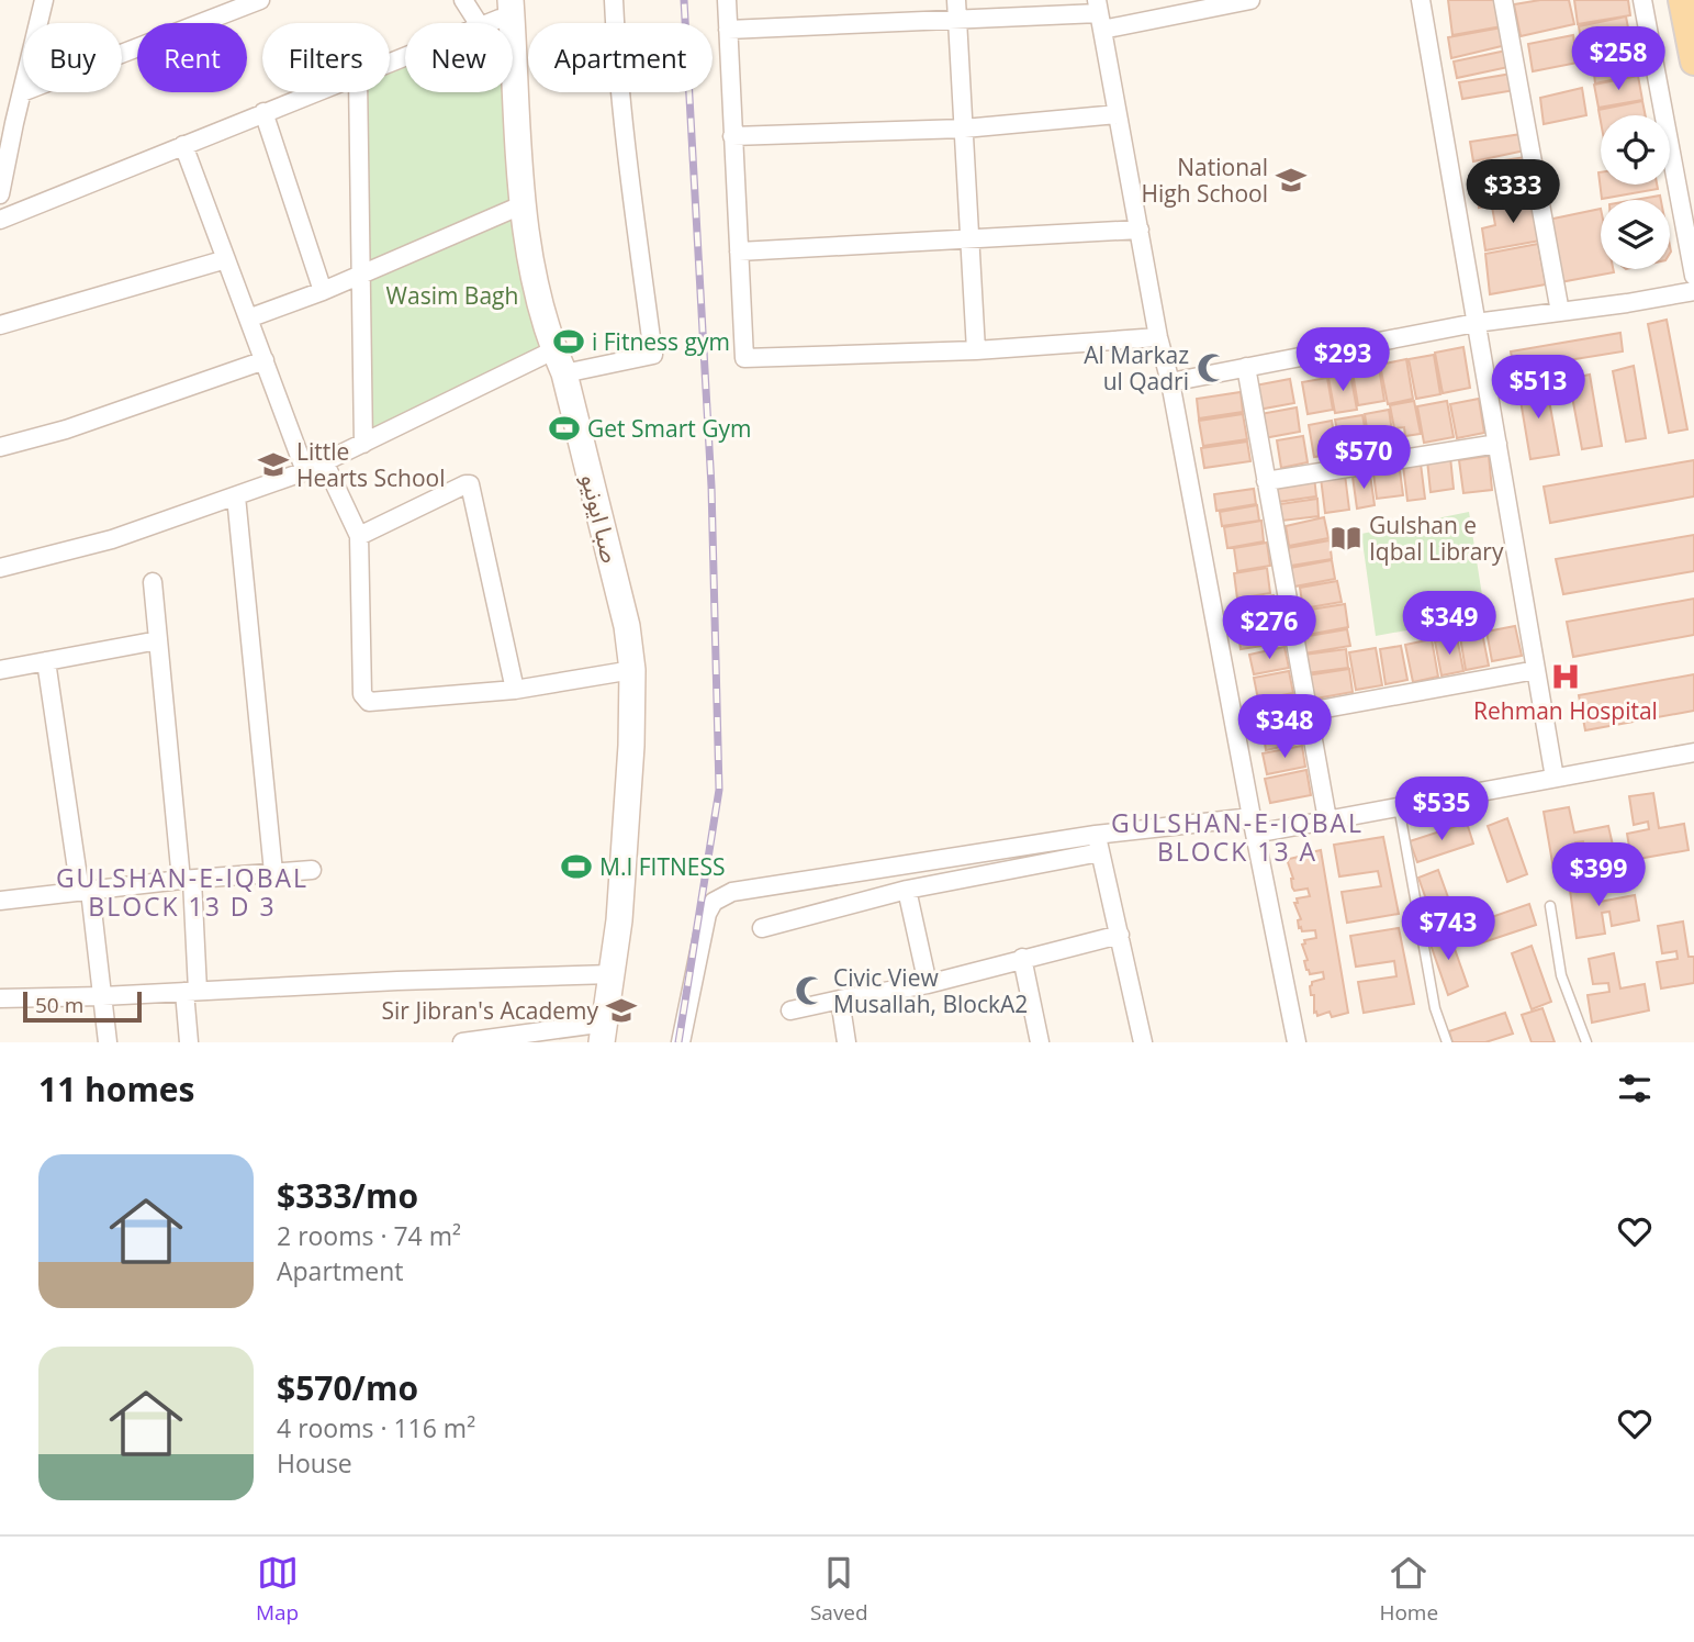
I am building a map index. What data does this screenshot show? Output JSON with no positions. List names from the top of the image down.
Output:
{
  "streets": {
    "main road": ["صبا ایونیو"]
  },
  "districts": ["GULSHAN-E-IQBAL BLOCK 13 A", "GULSHAN-E-IQBAL BLOCK 13 D 3"],
  "parks": ["Wasim Bagh"],
  "places": {
    "school or university": ["National High School", "Little Hearts School", "Sir Jibran's Academy"],
    "sports": ["i Fitness gym", "Get Smart Gym", "M.I FITNESS"],
    "mosque": ["Al Markaz ul Qadri", "Civic View Musallah, BlockA2"],
    "library": ["Gulshan e Iqbal Library"],
    "hospital": ["Rehman Hospital"]
  },
  "scale_bar": "50 m",
  "page": {
    "chip": [
      "Buy",
      "Rent",
      "Filters",
      "New",
      "Apartment"
    ],
    "price": [
      "$258",
      "$333",
      "$293",
      "$513",
      "$570",
      "$349",
      "$276",
      "$348",
      "$535",
      "$399",
      "$743"
    ],
    "scale": "50 m",
    "heading": "11 homes",
    "list": [
      {
        "name": "$333/mo",
        "note": "2 rooms · 74 m² · Apartment"
      },
      {
        "name": "$570/mo",
        "note": "4 rooms · 116 m² · House"
      }
    ],
    "tabs": ["Map", "Saved", "Home"]
  }
}
